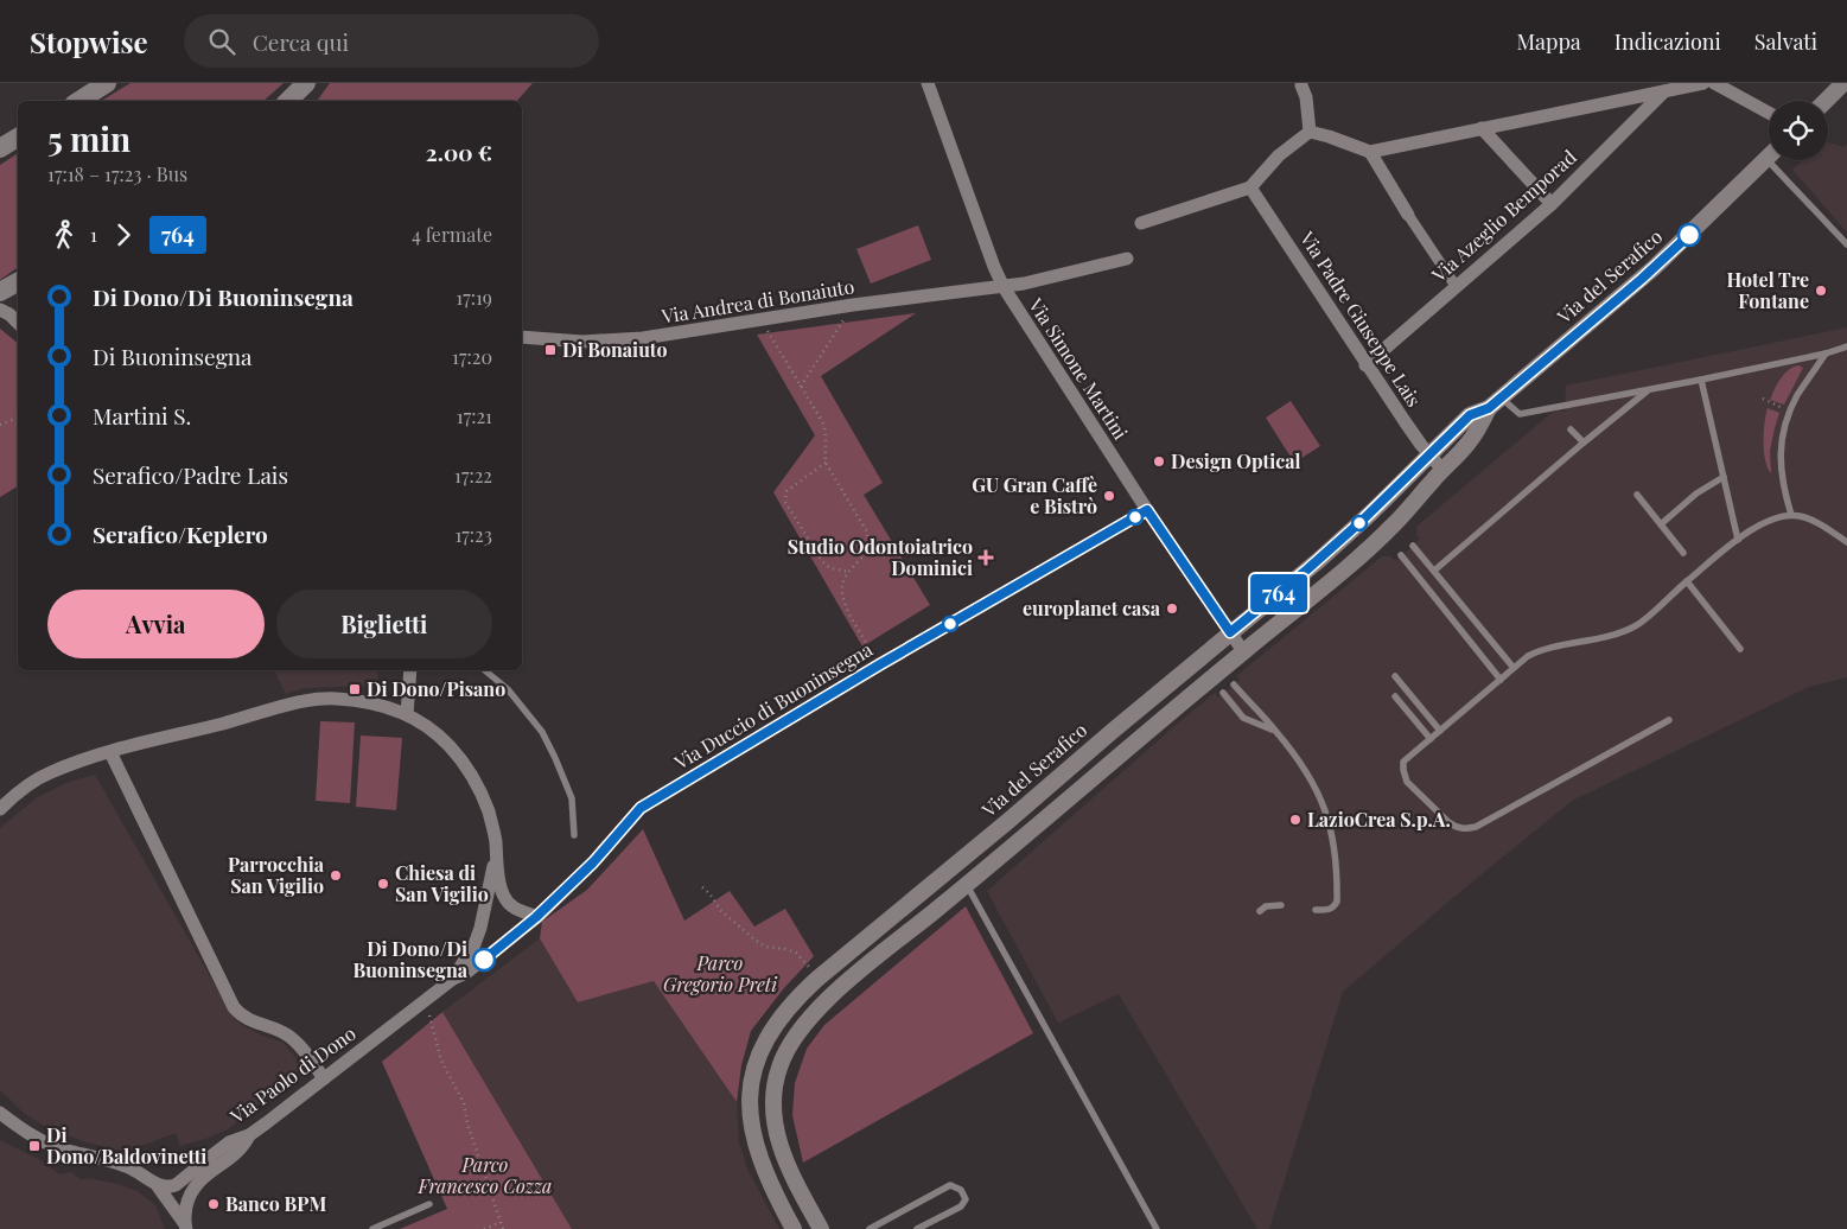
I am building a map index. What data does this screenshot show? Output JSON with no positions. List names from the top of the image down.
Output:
{
  "streets": {
    "street": [
      "Via Azeglio Bemporad",
      "Via del Serafico",
      "Via Andrea di Bonaiuto",
      "Via Padre Giuseppe Lais",
      "Via Simone Martini",
      "Via Duccio di Buoninsegna",
      "Via Paolo di Dono"
    ]
  },
  "crossings": [
    ["Via Azeglio Bemporad", "Via Padre Giuseppe Lais"],
    ["Via del Serafico", "Via Padre Giuseppe Lais"],
    ["Via del Serafico", "Via Simone Martini"],
    ["Via Andrea di Bonaiuto", "Via Simone Martini"],
    ["Via Simone Martini", "Via Duccio di Buoninsegna"],
    ["Via Duccio di Buoninsegna", "Via Paolo di Dono"]
  ],
  "parks": ["Parco Gregorio Preti", "Parco Francesco Cozza"],
  "places": {
    "other": [
      "Hotel Tre Fontane",
      "Design Optical",
      "GU Gran Caffè e Bistrò",
      "europlanet casa",
      "LazioCrea S.p.A.",
      "Parrocchia San Vigilio",
      "Chiesa di San Vigilio",
      "Di Dono/Di Buoninsegna",
      "Banco BPM"
    ],
    "transit": ["Di Bonaiuto", "Di Dono/Pisano", "Di Dono/Baldovinetti"],
    "health": ["Studio Odontoiatrico Dominici"]
  },
  "lines": ["bus line 764"],
  "page": {
    "header": "Stopwise",
    "search": "Cerca qui",
    "nav": ["Mappa", "Indicazioni", "Salvati"],
    "on_map": "764",
    "heading": ["5 min", "17:18 – 17:23 · Bus", "2.00 €"],
    "legs": ["1", "764", "4 fermate"],
    "list": [
      {
        "name": "Di Dono/Di Buoninsegna",
        "value": "17:19"
      },
      {
        "name": "Di Buoninsegna",
        "value": "17:20"
      },
      {
        "name": "Martini S.",
        "value": "17:21"
      },
      {
        "name": "Serafico/Padre Lais",
        "value": "17:22"
      },
      {
        "name": "Serafico/Keplero",
        "value": "17:23"
      }
    ],
    "buttons": ["Avvia", "Biglietti"]
  }
}
